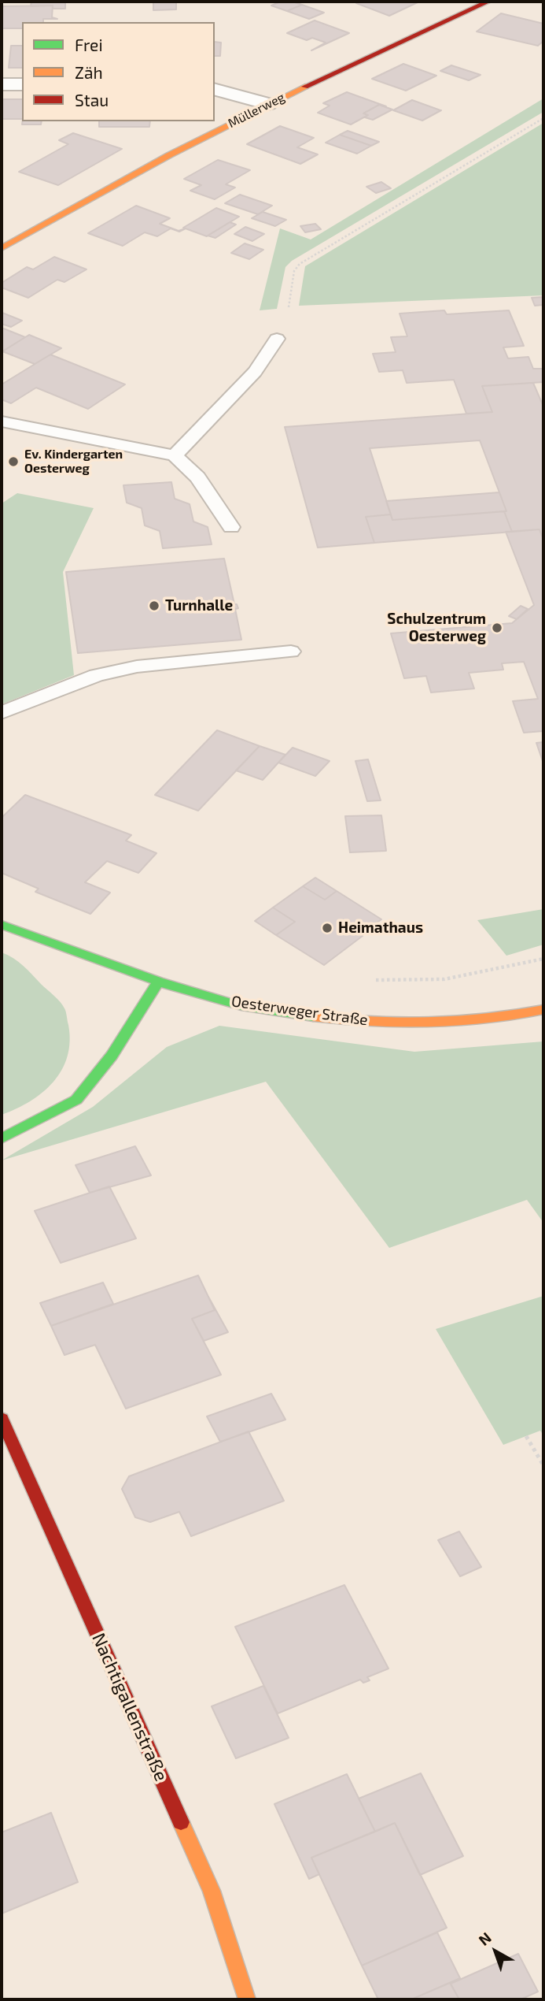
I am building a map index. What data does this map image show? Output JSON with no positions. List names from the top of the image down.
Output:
{
  "streets": {
    "street": ["Müllerweg", "Oesterweger Straße", "Nachtigallenstraße"]
  },
  "places": [
    "Ev. Kindergarten Oesterweg",
    "Turnhalle",
    "Schulzentrum Oesterweg",
    "Heimathaus"
  ],
  "legend": ["Frei", "Zäh", "Stau"],
  "north": "top left"
}
